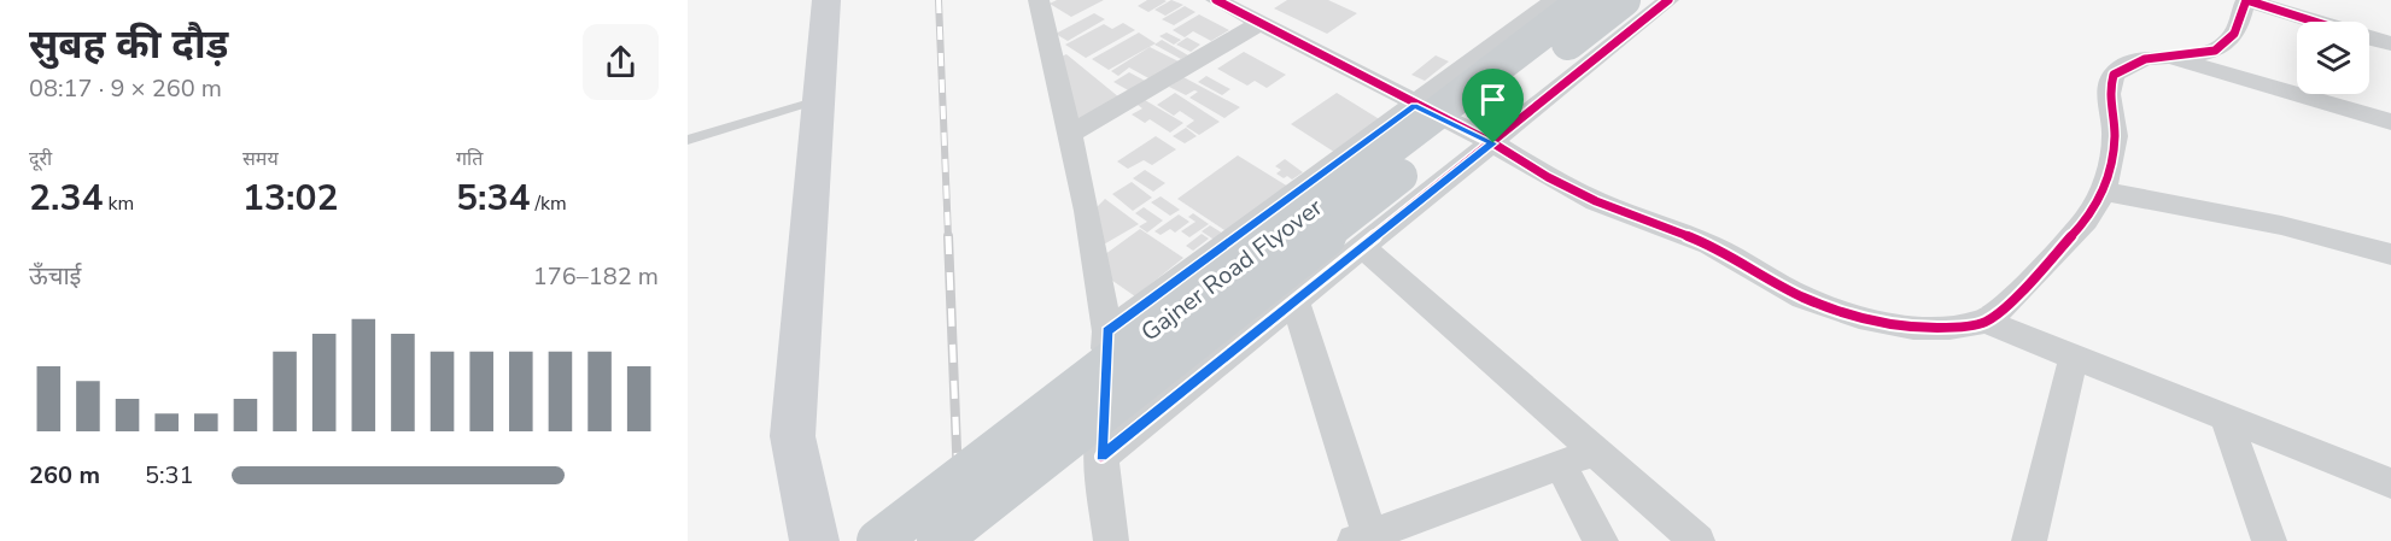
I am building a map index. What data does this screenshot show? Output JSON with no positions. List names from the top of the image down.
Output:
{
  "streets": {
    "main road": ["Gajner Road Flyover"]
  },
  "page": {
    "heading": ["सुबह की दौड़", "08:17 · 9 × 260 m"],
    "stats": [
      ["दूरी", "2.34 km"],
      ["समय", "13:02"],
      ["गति", "5:34 /km"]
    ],
    "chart": ["ऊँचाई", "176–182 m"],
    "list": [
      {
        "name": "260 m",
        "note": "5:31"
      }
    ]
  }
}
